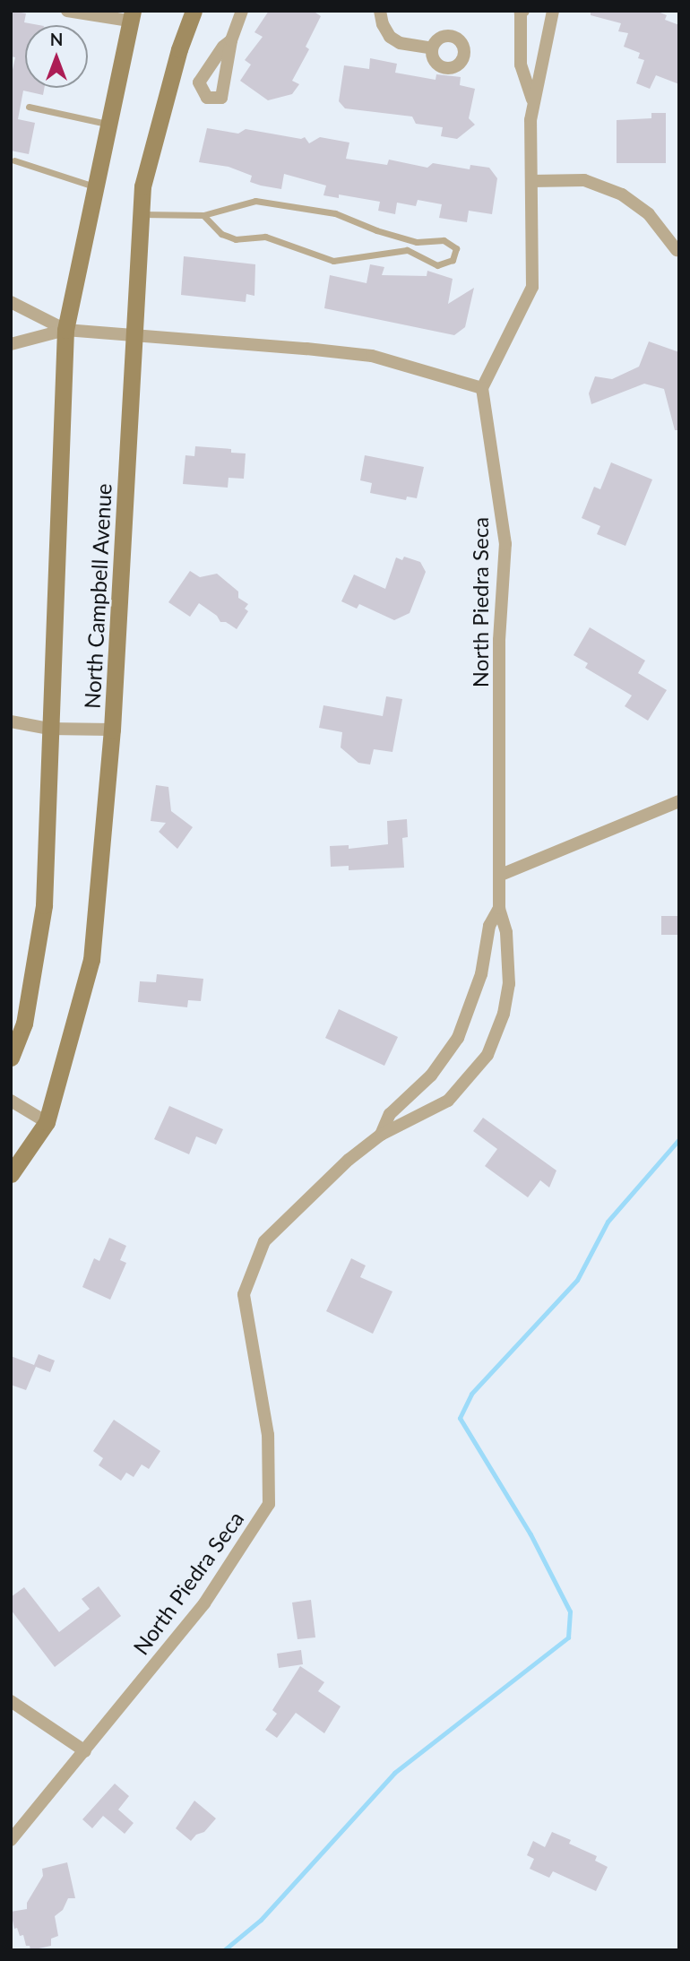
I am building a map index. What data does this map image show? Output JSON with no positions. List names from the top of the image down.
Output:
{
  "streets": {
    "main road": ["North Campbell Avenue"],
    "street": ["North Piedra Seca"]
  },
  "north": "top"
}
